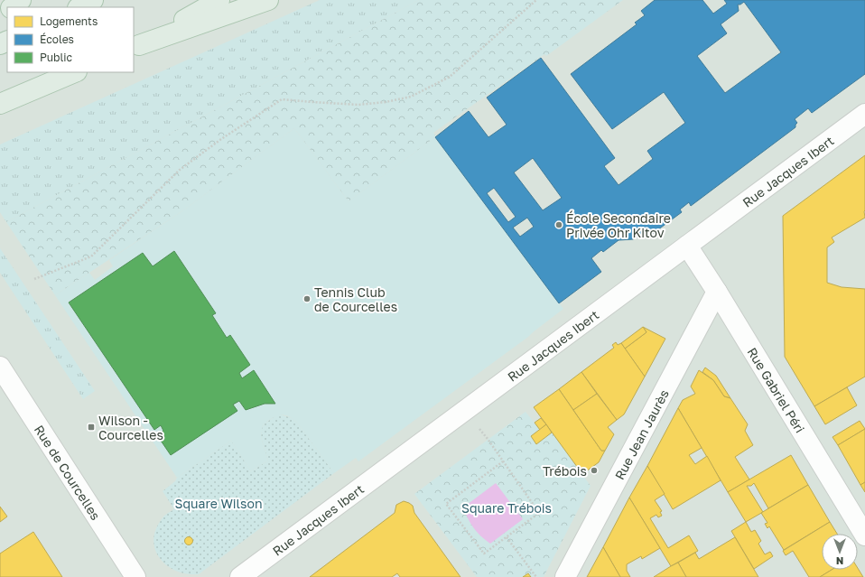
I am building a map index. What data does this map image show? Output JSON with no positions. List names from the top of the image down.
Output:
{
  "streets": {
    "street": [
      "Rue Jacques Ibert",
      "Rue Gabriel Péri",
      "Rue Jean Jaurès",
      "Rue de Courcelles"
    ]
  },
  "crossings": [
    ["Rue Jacques Ibert", "Rue Gabriel Péri"],
    ["Rue Gabriel Péri", "Rue Jean Jaurès"]
  ],
  "parks": ["Square Wilson", "Square Trébois"],
  "places": {
    "other": ["École Secondaire Privée Ohr Kitov", "Tennis Club de Courcelles", "Trébois"],
    "transit": ["Wilson - Courcelles"]
  },
  "legend": ["Logements", "Écoles", "Public"],
  "north": "bottom"
}
